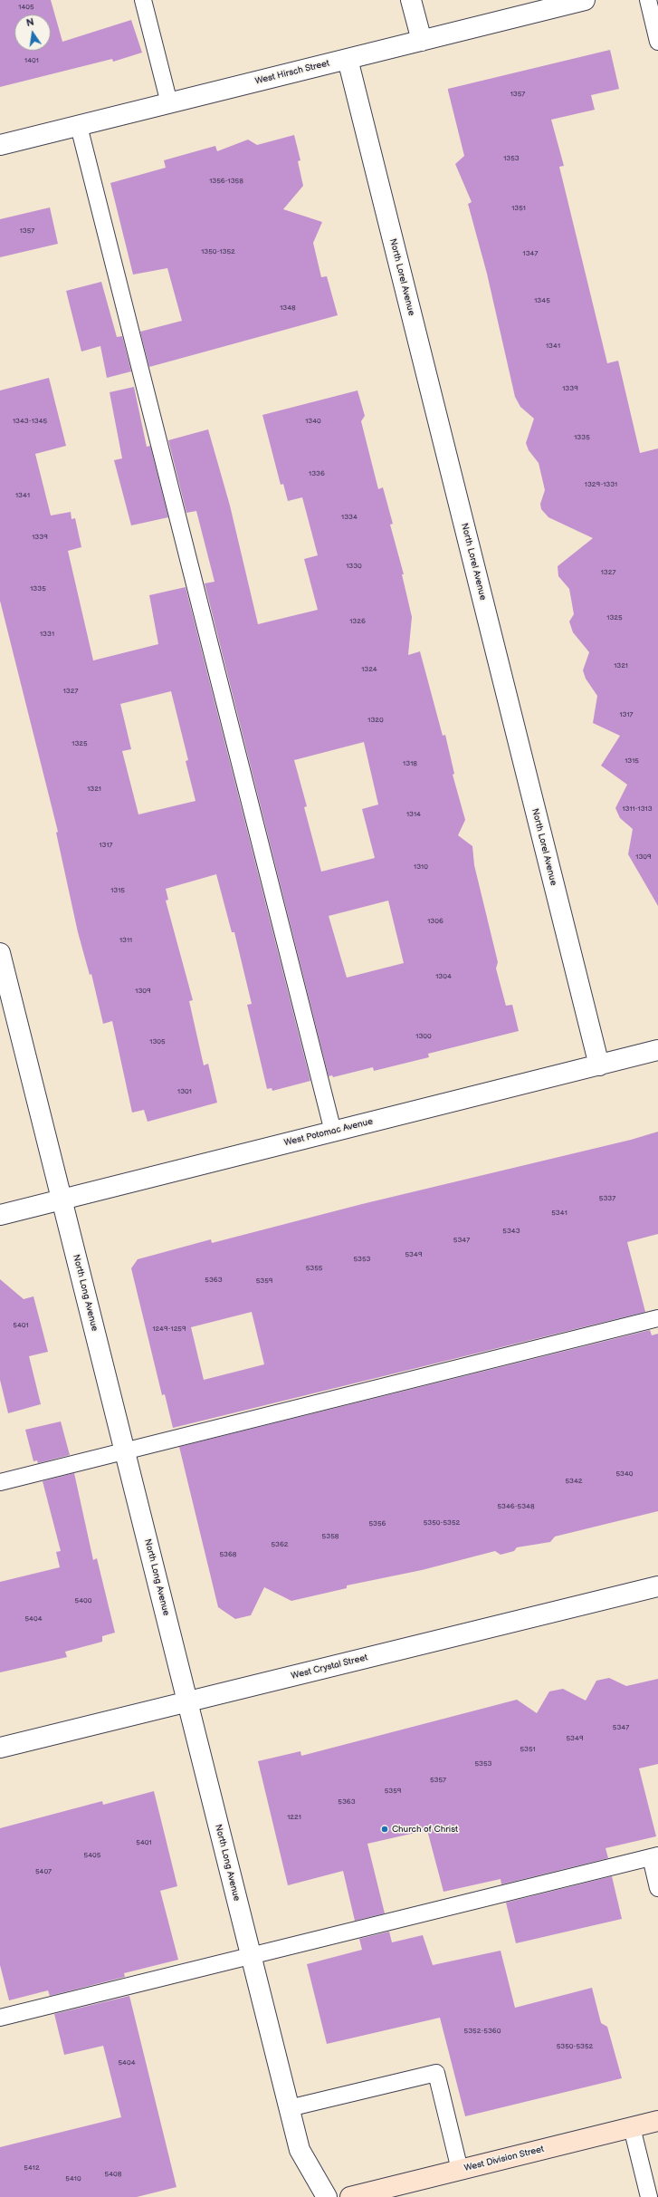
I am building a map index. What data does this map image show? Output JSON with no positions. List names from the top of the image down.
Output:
{
  "streets": {
    "main road": ["West Division Street"],
    "street": [
      "West Hirsch Street",
      "North Lorel Avenue",
      "West Potomac Avenue",
      "North Long Avenue",
      "West Crystal Street"
    ]
  },
  "crossings": [
    ["West Hirsch Street", "North Lorel Avenue"],
    ["North Lorel Avenue", "West Potomac Avenue"],
    ["West Potomac Avenue", "North Long Avenue"],
    ["North Long Avenue", "West Crystal Street"]
  ],
  "places": ["Church of Christ"],
  "house_numbers": [
    "1405",
    "1401",
    "1357",
    "1353",
    "1356-1358",
    "1351",
    "1357",
    "1350-1352",
    "1347",
    "1345",
    "1348",
    "1341",
    "1339",
    "1343-1345",
    "1340",
    "1335",
    "1336",
    "1329-1331",
    "1341",
    "1334",
    "1339",
    "1330",
    "1327",
    "1335",
    "1325",
    "1326",
    "1331",
    "1321",
    "1324",
    "1327",
    "1317",
    "1320",
    "1325",
    "1315",
    "1318",
    "1321",
    "1311-1313",
    "1314",
    "1317",
    "1309",
    "1310",
    "1315",
    "1306",
    "1311",
    "1304",
    "1309",
    "1300",
    "1305",
    "1301",
    "5337",
    "5341",
    "5343",
    "5347",
    "5349",
    "5353",
    "5355",
    "5363",
    "5359",
    "5401",
    "1249-1259",
    "5340",
    "5342",
    "5346-5348",
    "5350-5352",
    "5356",
    "5358",
    "5362",
    "5368",
    "5400",
    "5404",
    "5347",
    "5349",
    "5351",
    "5353",
    "5357",
    "5359",
    "5363",
    "1221",
    "5401",
    "5405",
    "5407",
    "5352-5360",
    "5350-5352",
    "5404",
    "5412",
    "5408",
    "5410"
  ],
  "north": "top"
}
